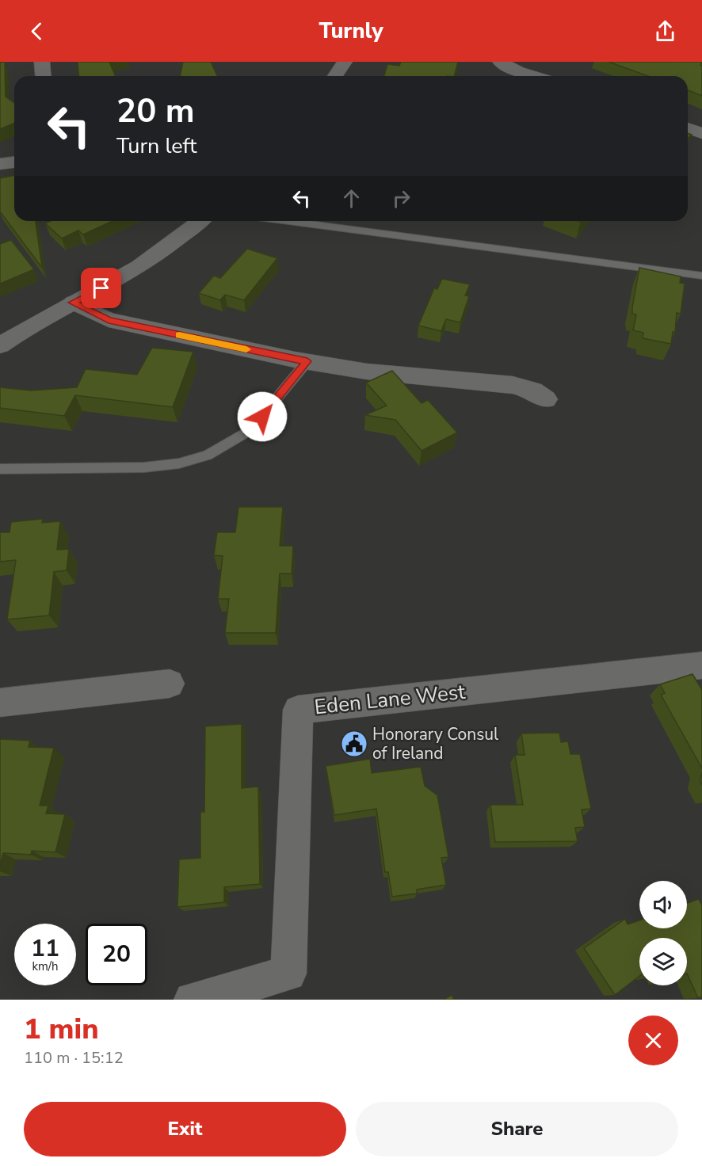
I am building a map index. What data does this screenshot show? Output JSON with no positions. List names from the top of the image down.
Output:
{
  "streets": {
    "street": ["Eden Lane West"]
  },
  "places": {
    "public building": ["Honorary Consul of Ireland"]
  },
  "page": {
    "header": "Turnly",
    "turn": ["20 m", "Turn left"],
    "speed": "11 km/h",
    "limit": "20",
    "heading": ["1 min", "110 m · 15:12"],
    "buttons": ["Exit", "Share"]
  }
}
